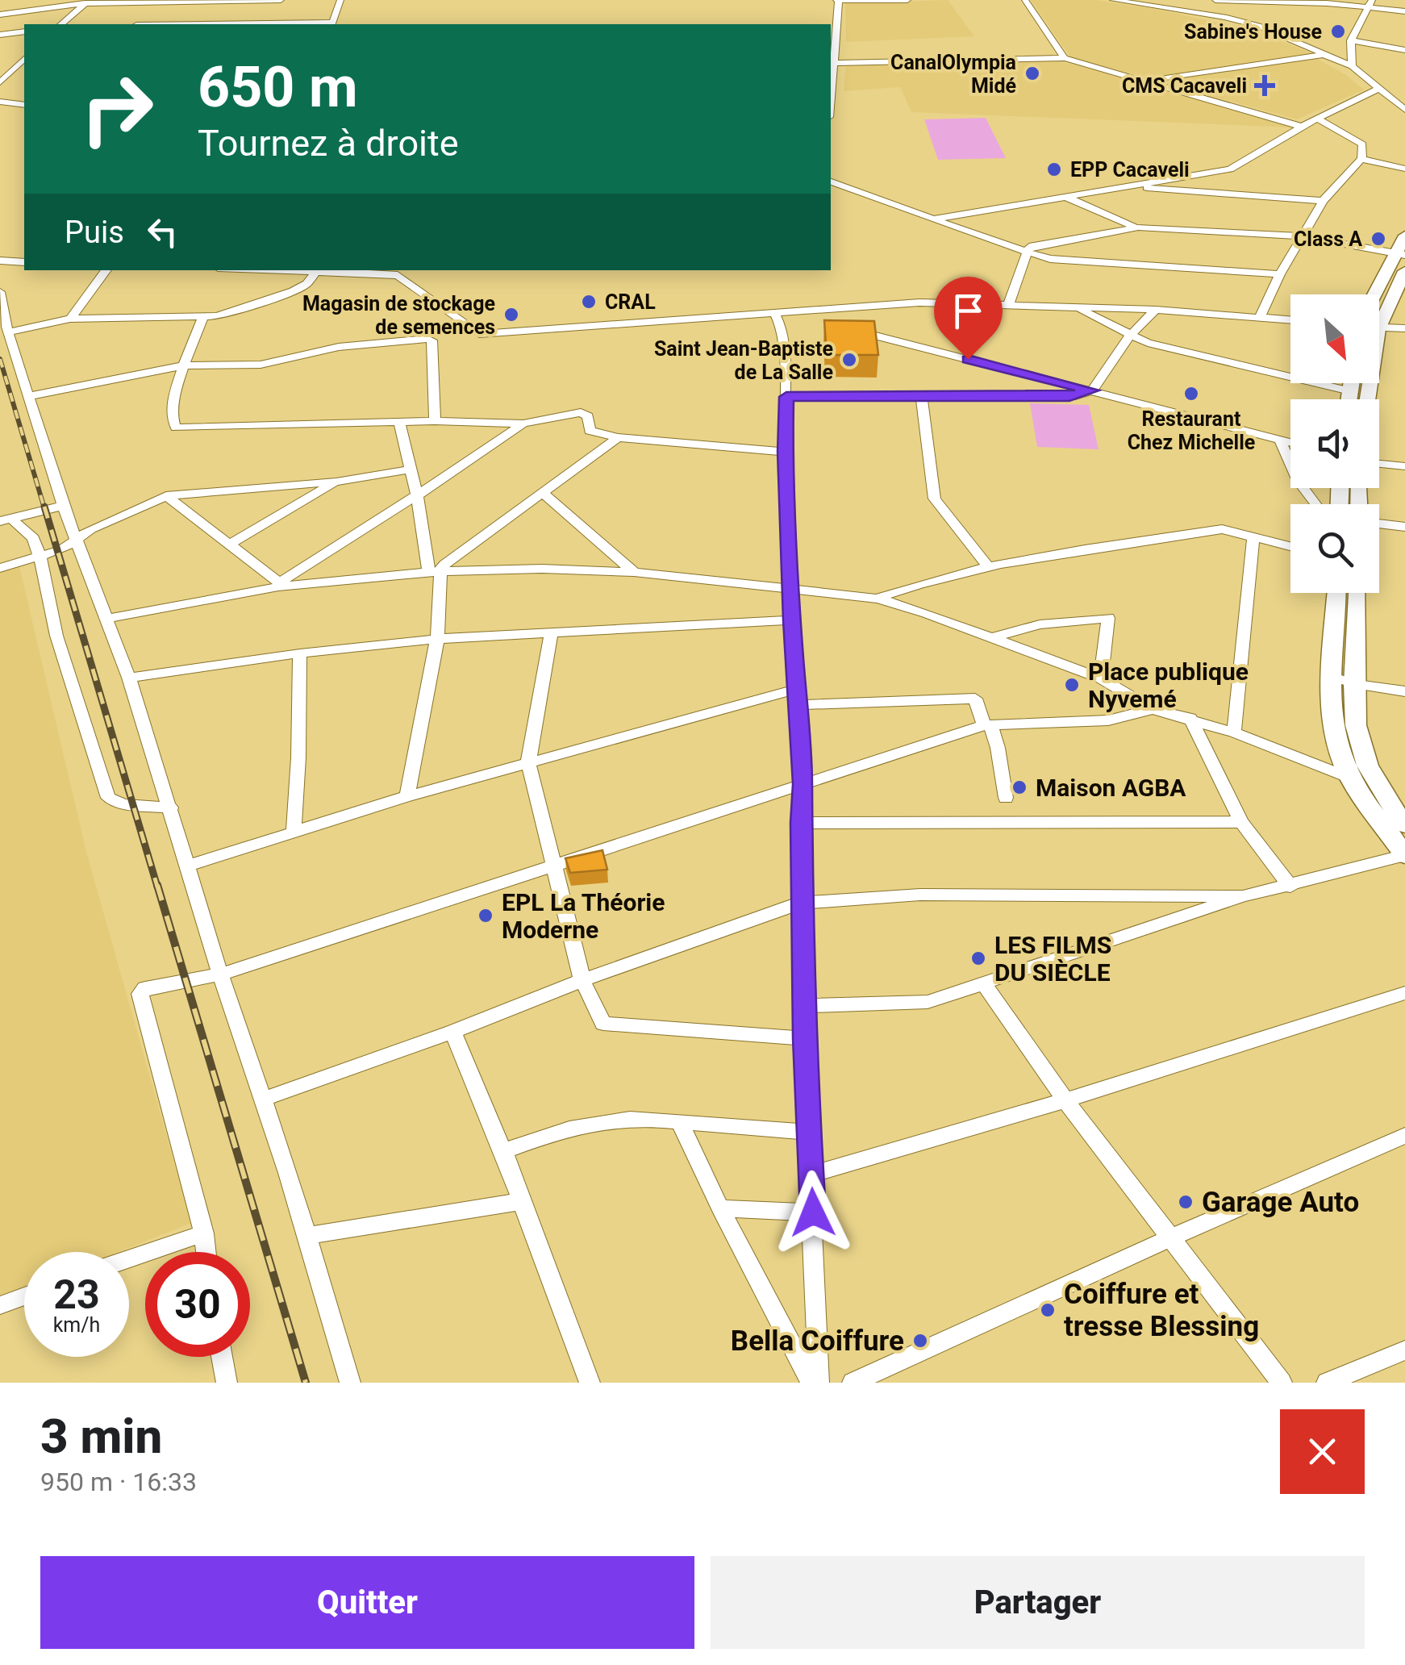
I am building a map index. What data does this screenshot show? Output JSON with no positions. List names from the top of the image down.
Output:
{
  "places": {
    "other": [
      "Sabine's House",
      "CanalOlympia Midé",
      "EPP Cacaveli",
      "Class A",
      "CRAL",
      "Magasin de stockage de semences",
      "Saint Jean-Baptiste de La Salle",
      "Restaurant Chez Michelle",
      "Place publique Nyvemé",
      "Maison AGBA",
      "EPL La Théorie Moderne",
      "LES FILMS DU SIÈCLE",
      "Garage Auto",
      "Coiffure et tresse Blessing",
      "Bella Coiffure"
    ],
    "health": ["CMS Cacaveli"]
  },
  "north": "bottom right",
  "page": {
    "turn": ["650 m", "Tournez à droite"],
    "then": "Puis",
    "speed": "23 km/h",
    "limit": "30",
    "heading": ["3 min", "950 m · 16:33"],
    "buttons": ["Quitter", "Partager"]
  }
}
